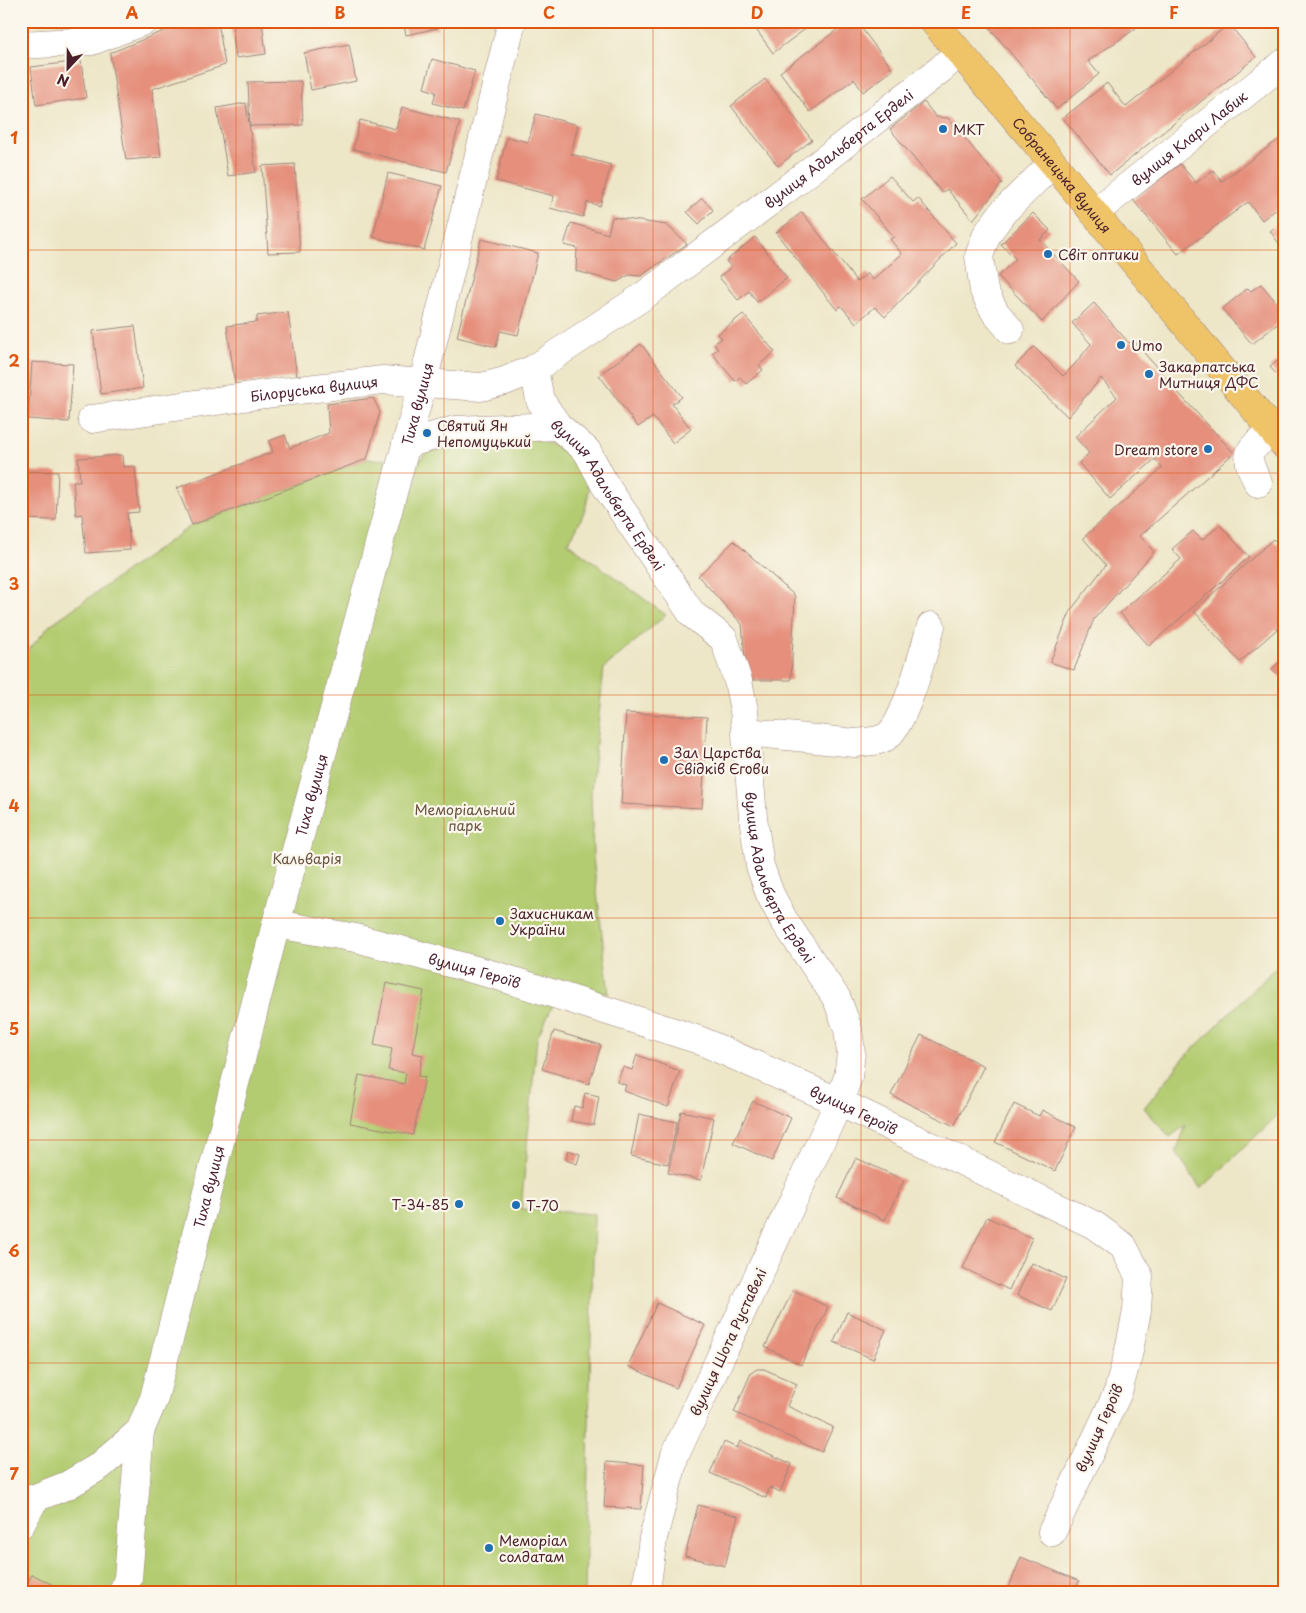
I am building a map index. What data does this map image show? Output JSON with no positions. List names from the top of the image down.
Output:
{
  "streets": {
    "main road": ["Собранецька вулиця"],
    "street": [
      "вулиця Клари Лабик",
      "вулиця Адальберта Ерделі",
      "Білоруська вулиця",
      "Тиха вулиця",
      "вулиця Героїв",
      "вулиця Шота Руставелі"
    ]
  },
  "crossings": [
    ["вулиця Клари Лабик", "Собранецька вулиця"],
    ["вулиця Адальберта Ерделі", "Собранецька вулиця"],
    ["вулиця Адальберта Ерделі", "Білоруська вулиця"],
    ["вулиця Адальберта Ерделі", "вулиця Героїв"],
    ["вулиця Адальберта Ерделі", "вулиця Шота Руставелі"],
    ["Білоруська вулиця", "Тиха вулиця"],
    ["Тиха вулиця", "вулиця Героїв"],
    ["вулиця Героїв", "вулиця Шота Руставелі"]
  ],
  "parks": ["Меморіальний парк", "Кальварія"],
  "places": [
    "МКТ",
    "Світ оптики",
    "Umo",
    "Закарпатська Митниця ДФС",
    "Святий Ян Непомуцький",
    "Dream store",
    "Зал Царства Свідків Єгови",
    "Захисникам України",
    "Т-34-85",
    "Т-70",
    "Меморіал солдатам"
  ],
  "north": "bottom",
  "grid": {
    "columns": [
      "A",
      "B",
      "C",
      "D",
      "E",
      "F"
    ],
    "rows": [
      "1",
      "2",
      "3",
      "4",
      "5",
      "6",
      "7"
    ]
  }
}
